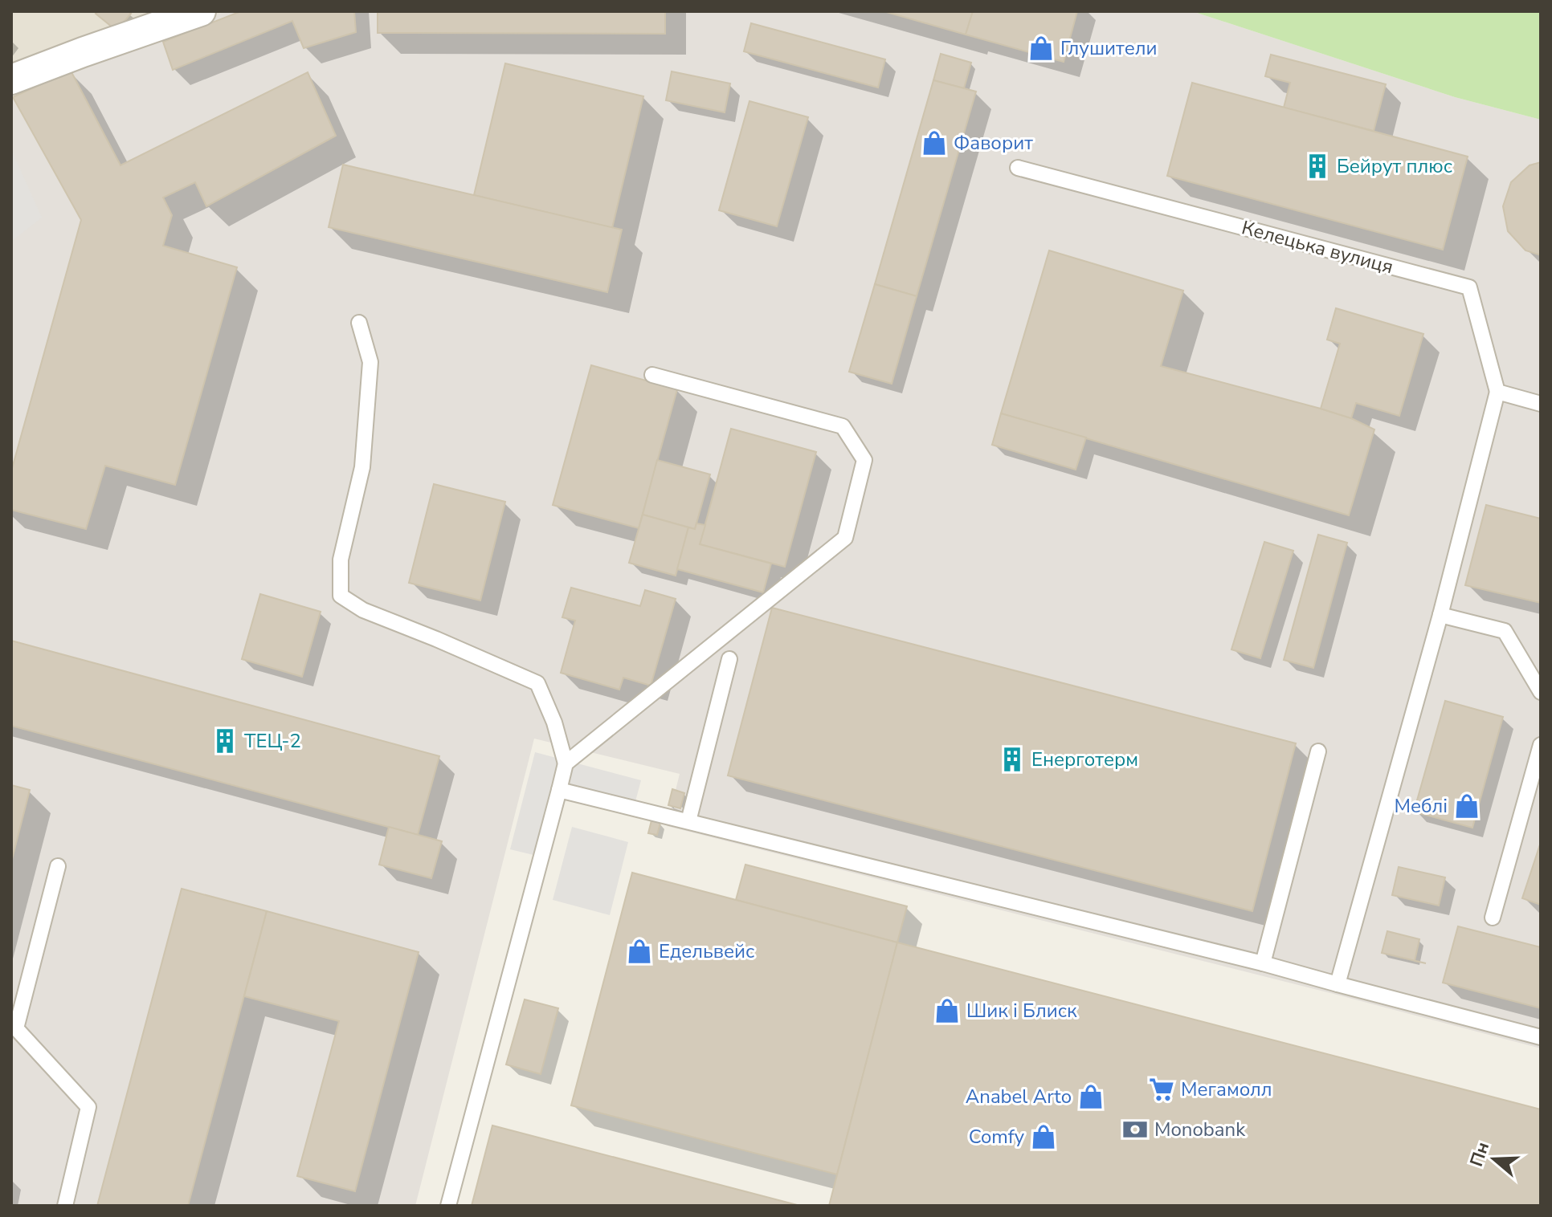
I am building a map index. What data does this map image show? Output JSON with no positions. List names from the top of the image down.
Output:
{
  "streets": {
    "lane": ["Келецька вулиця"]
  },
  "places": {
    "shop": [
      "Глушители",
      "Фаворит",
      "Меблі",
      "Едельвейс",
      "Шик і Блиск",
      "Anabel Arto",
      "Comfy"
    ],
    "building": ["Бейрут плюс", "ТЕЦ-2", "Енерготерм"],
    "supermarket": ["Мегамолл"],
    "bank": ["Monobank"]
  },
  "north": "left"
}
